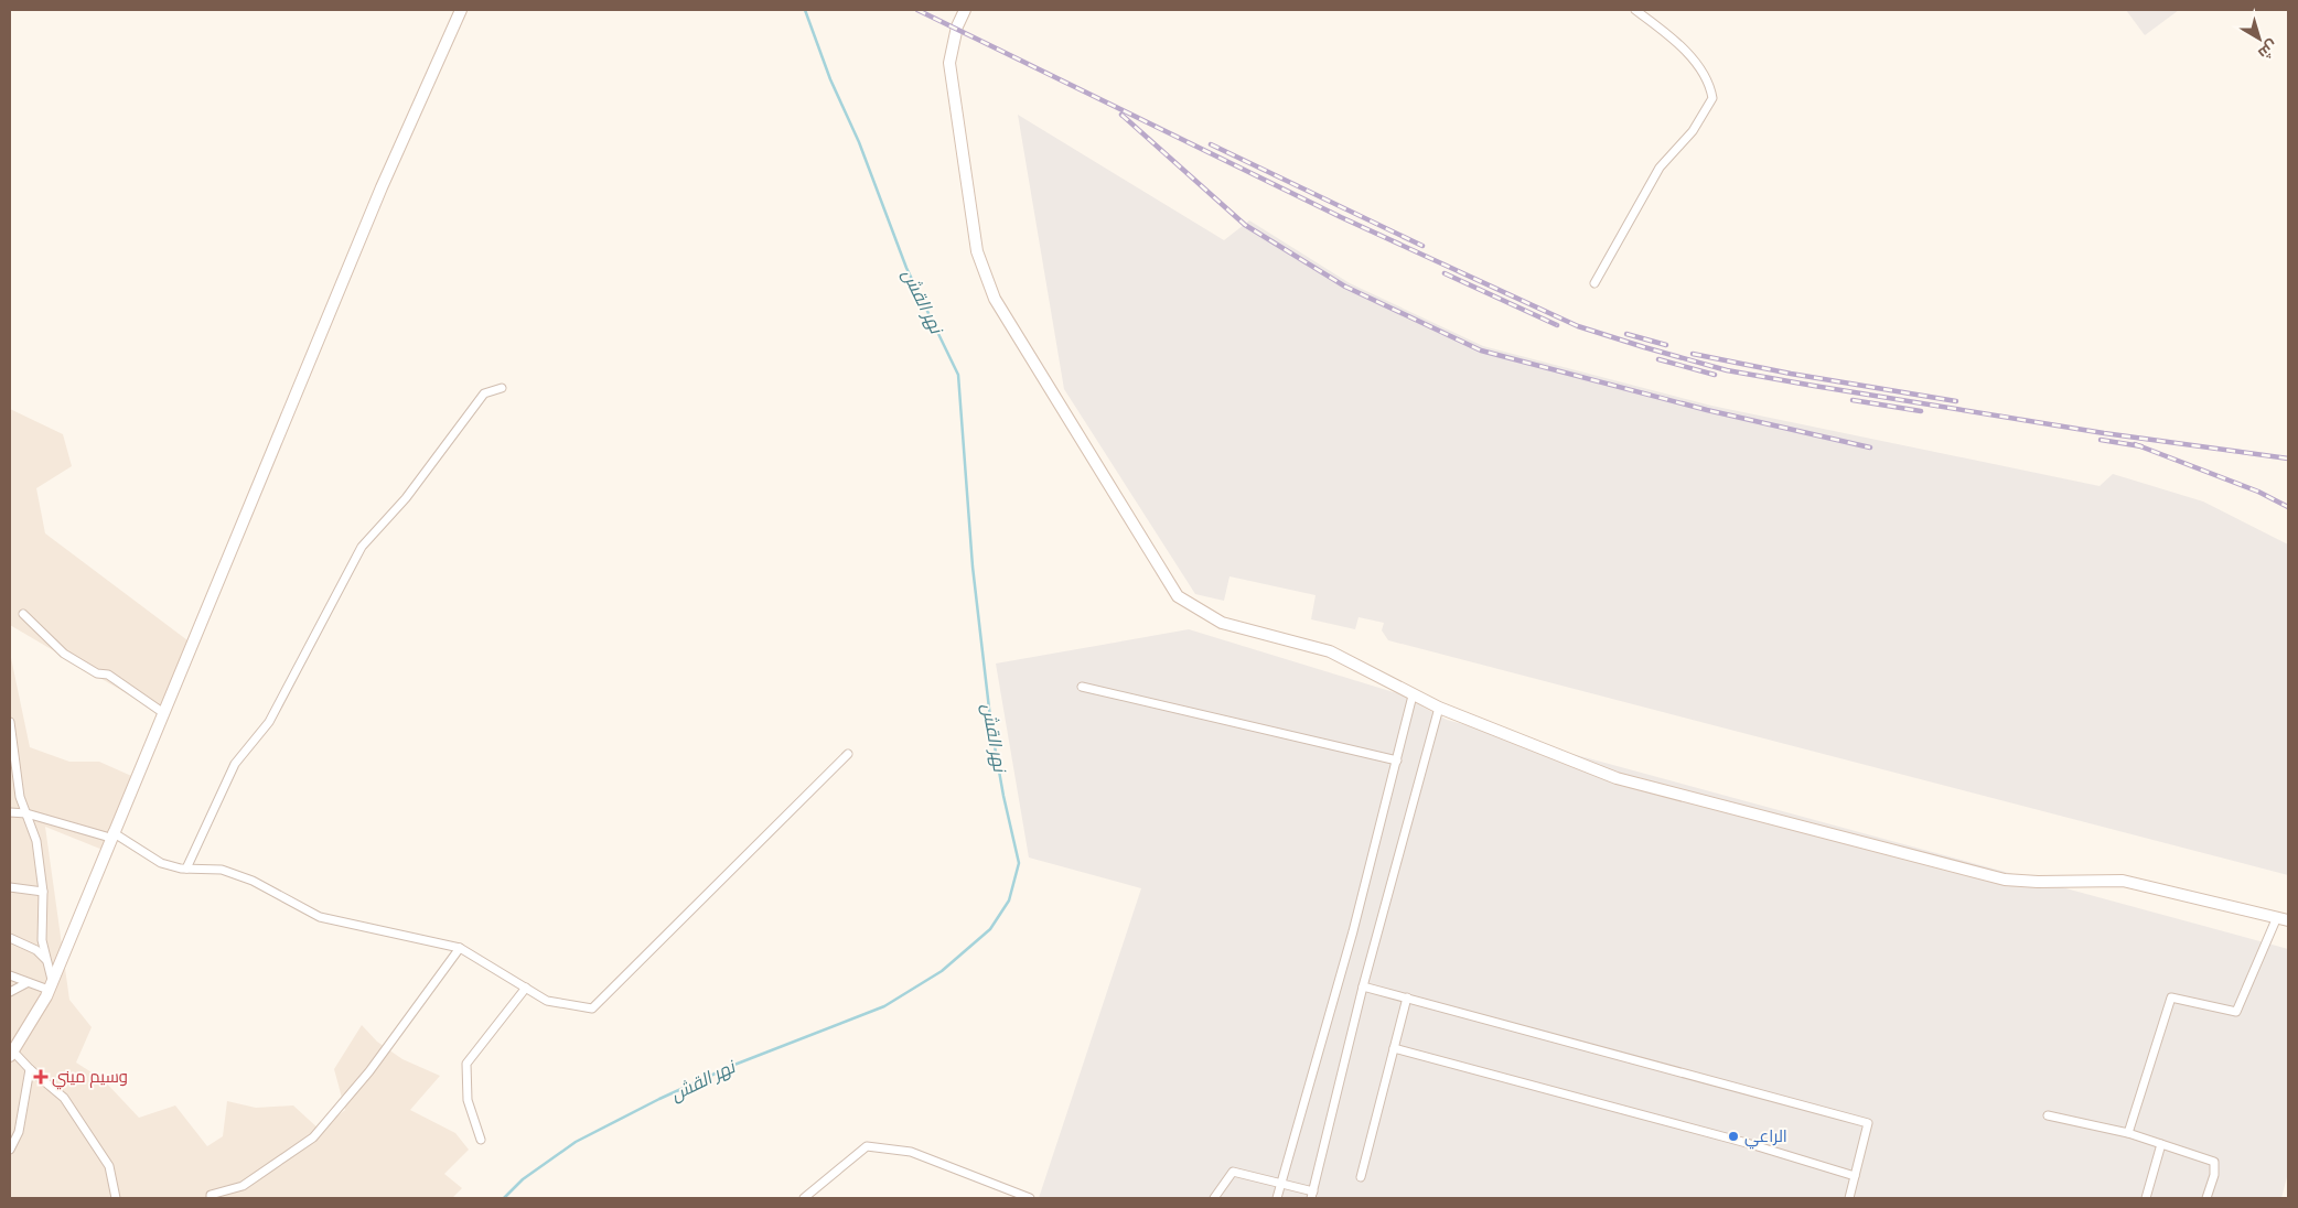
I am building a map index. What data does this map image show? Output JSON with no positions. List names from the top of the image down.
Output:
{
  "water": ["نهر القش"],
  "places": {
    "health": ["وسيم ميني"],
    "other": ["الراعي"]
  },
  "north": "bottom right"
}
